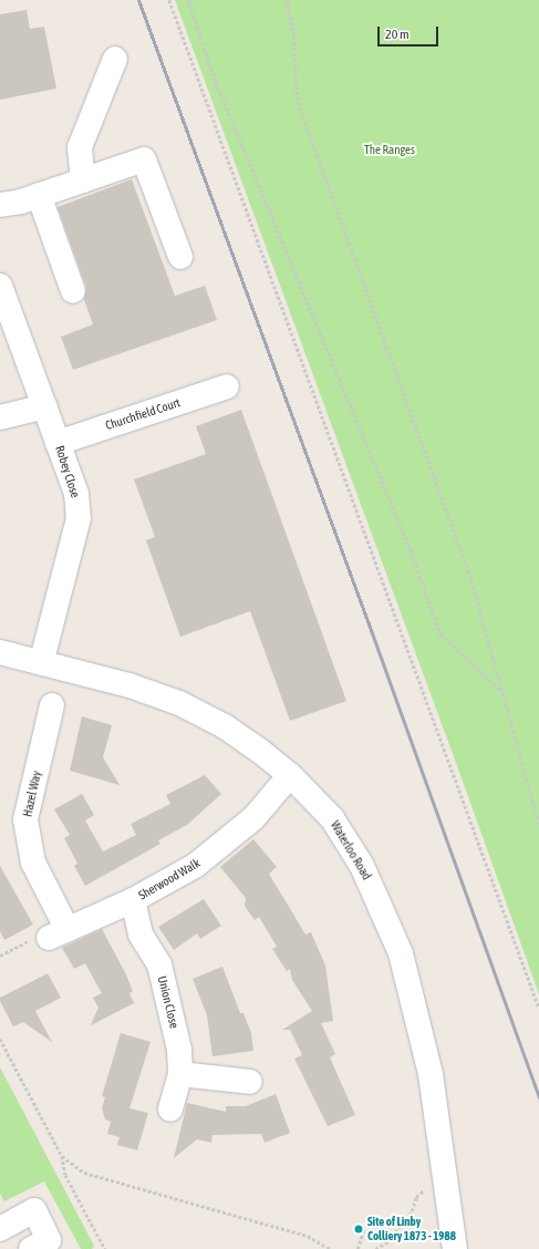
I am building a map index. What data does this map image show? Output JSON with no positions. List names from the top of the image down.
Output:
{
  "streets": {
    "street": [
      "Churchfield Court",
      "Robey Close",
      "Hazel Way",
      "Waterloo Road",
      "Sherwood Walk",
      "Union Close"
    ]
  },
  "crossings": [
    ["Churchfield Court", "Robey Close"],
    ["Robey Close", "Waterloo Road"],
    ["Hazel Way", "Sherwood Walk"],
    ["Waterloo Road", "Sherwood Walk"],
    ["Sherwood Walk", "Union Close"]
  ],
  "parks": ["The Ranges"],
  "places": ["Site of Linby Colliery 1873 - 1988"],
  "scale_bar": "20 m"
}
